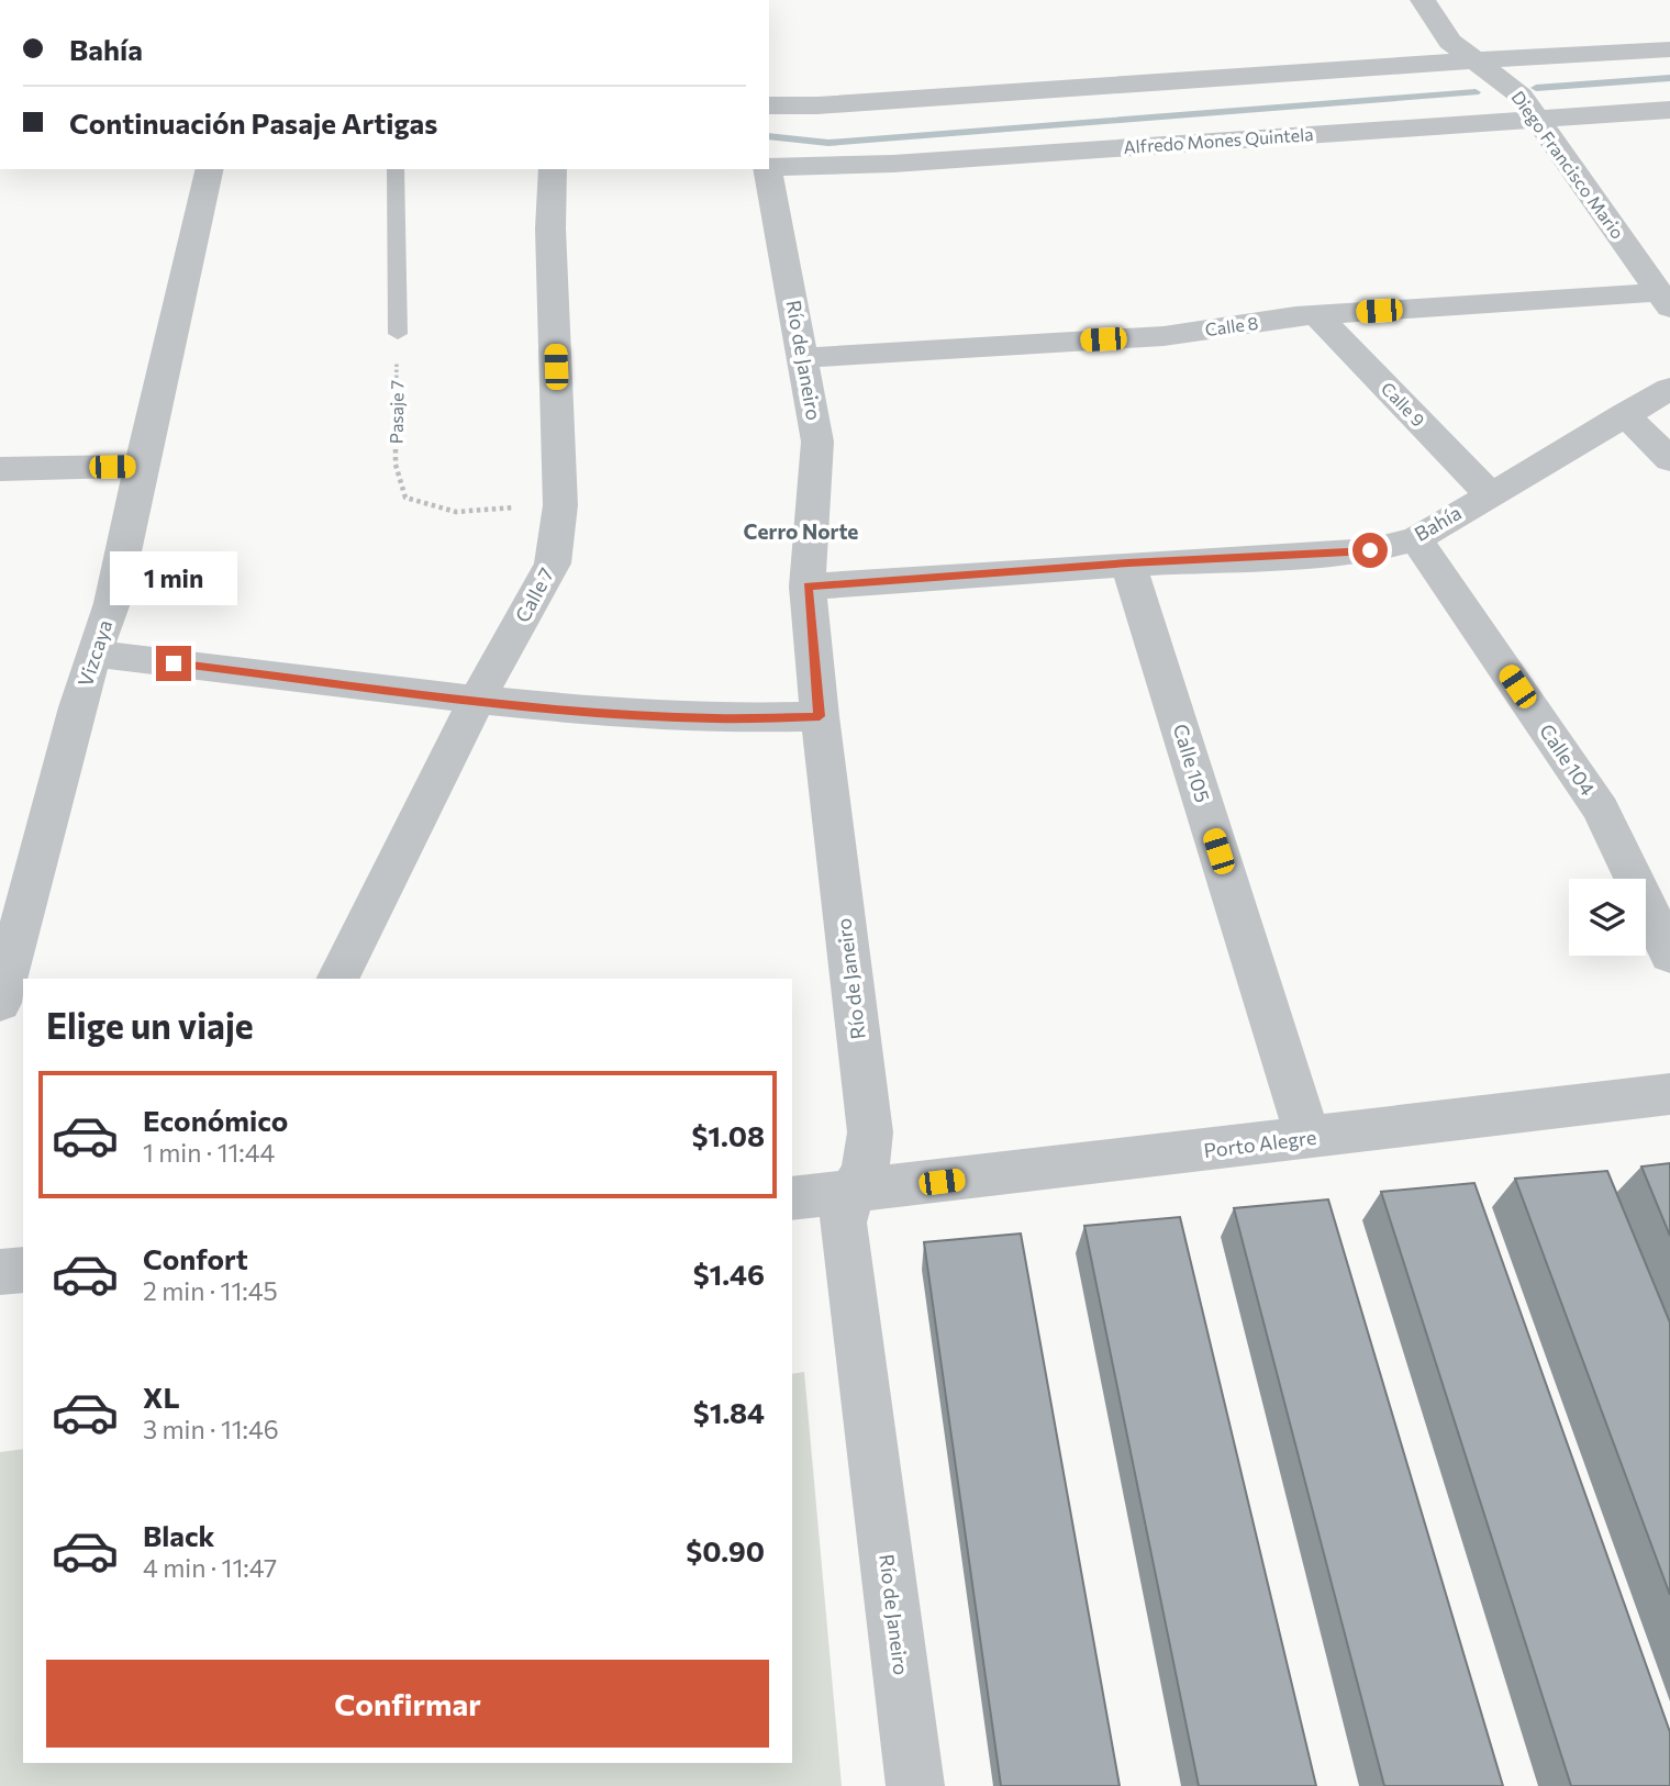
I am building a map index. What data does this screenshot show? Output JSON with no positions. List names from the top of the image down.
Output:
{
  "streets": {
    "street": [
      "Alfredo Mones Quintela",
      "Diego Francisco Mario",
      "Calle 8",
      "Río de Janeiro",
      "Calle 9",
      "Bahía",
      "Calle 7",
      "Vizcaya",
      "Calle 104",
      "Calle 105",
      "Porto Alegre"
    ],
    "path": ["Pasaje 7"]
  },
  "crossings": [
    ["Alfredo Mones Quintela", "Diego Francisco Mario"],
    ["Diego Francisco Mario", "Calle 8"],
    ["Calle 8", "Río de Janeiro"],
    ["Calle 8", "Calle 9"],
    ["Río de Janeiro", "Bahía"],
    ["Río de Janeiro", "Porto Alegre"],
    ["Calle 9", "Bahía"],
    ["Pasaje 7", "Calle 7"],
    ["Bahía", "Calle 104"],
    ["Bahía", "Calle 105"],
    ["Calle 105", "Porto Alegre"]
  ],
  "districts": ["Cerro Norte"],
  "page": {
    "banner": ["Bahía", "Continuación Pasaje Artigas"],
    "bubble": "1 min",
    "heading": "Elige un viaje",
    "list": [
      {
        "name": "Económico",
        "note": "1 min · 11:44",
        "value": "$1.08"
      },
      {
        "name": "Confort",
        "note": "2 min · 11:45",
        "value": "$1.46"
      },
      {
        "name": "XL",
        "note": "3 min · 11:46",
        "value": "$1.84"
      },
      {
        "name": "Black",
        "note": "4 min · 11:47",
        "value": "$0.90"
      }
    ],
    "buttons": "Confirmar"
  }
}
